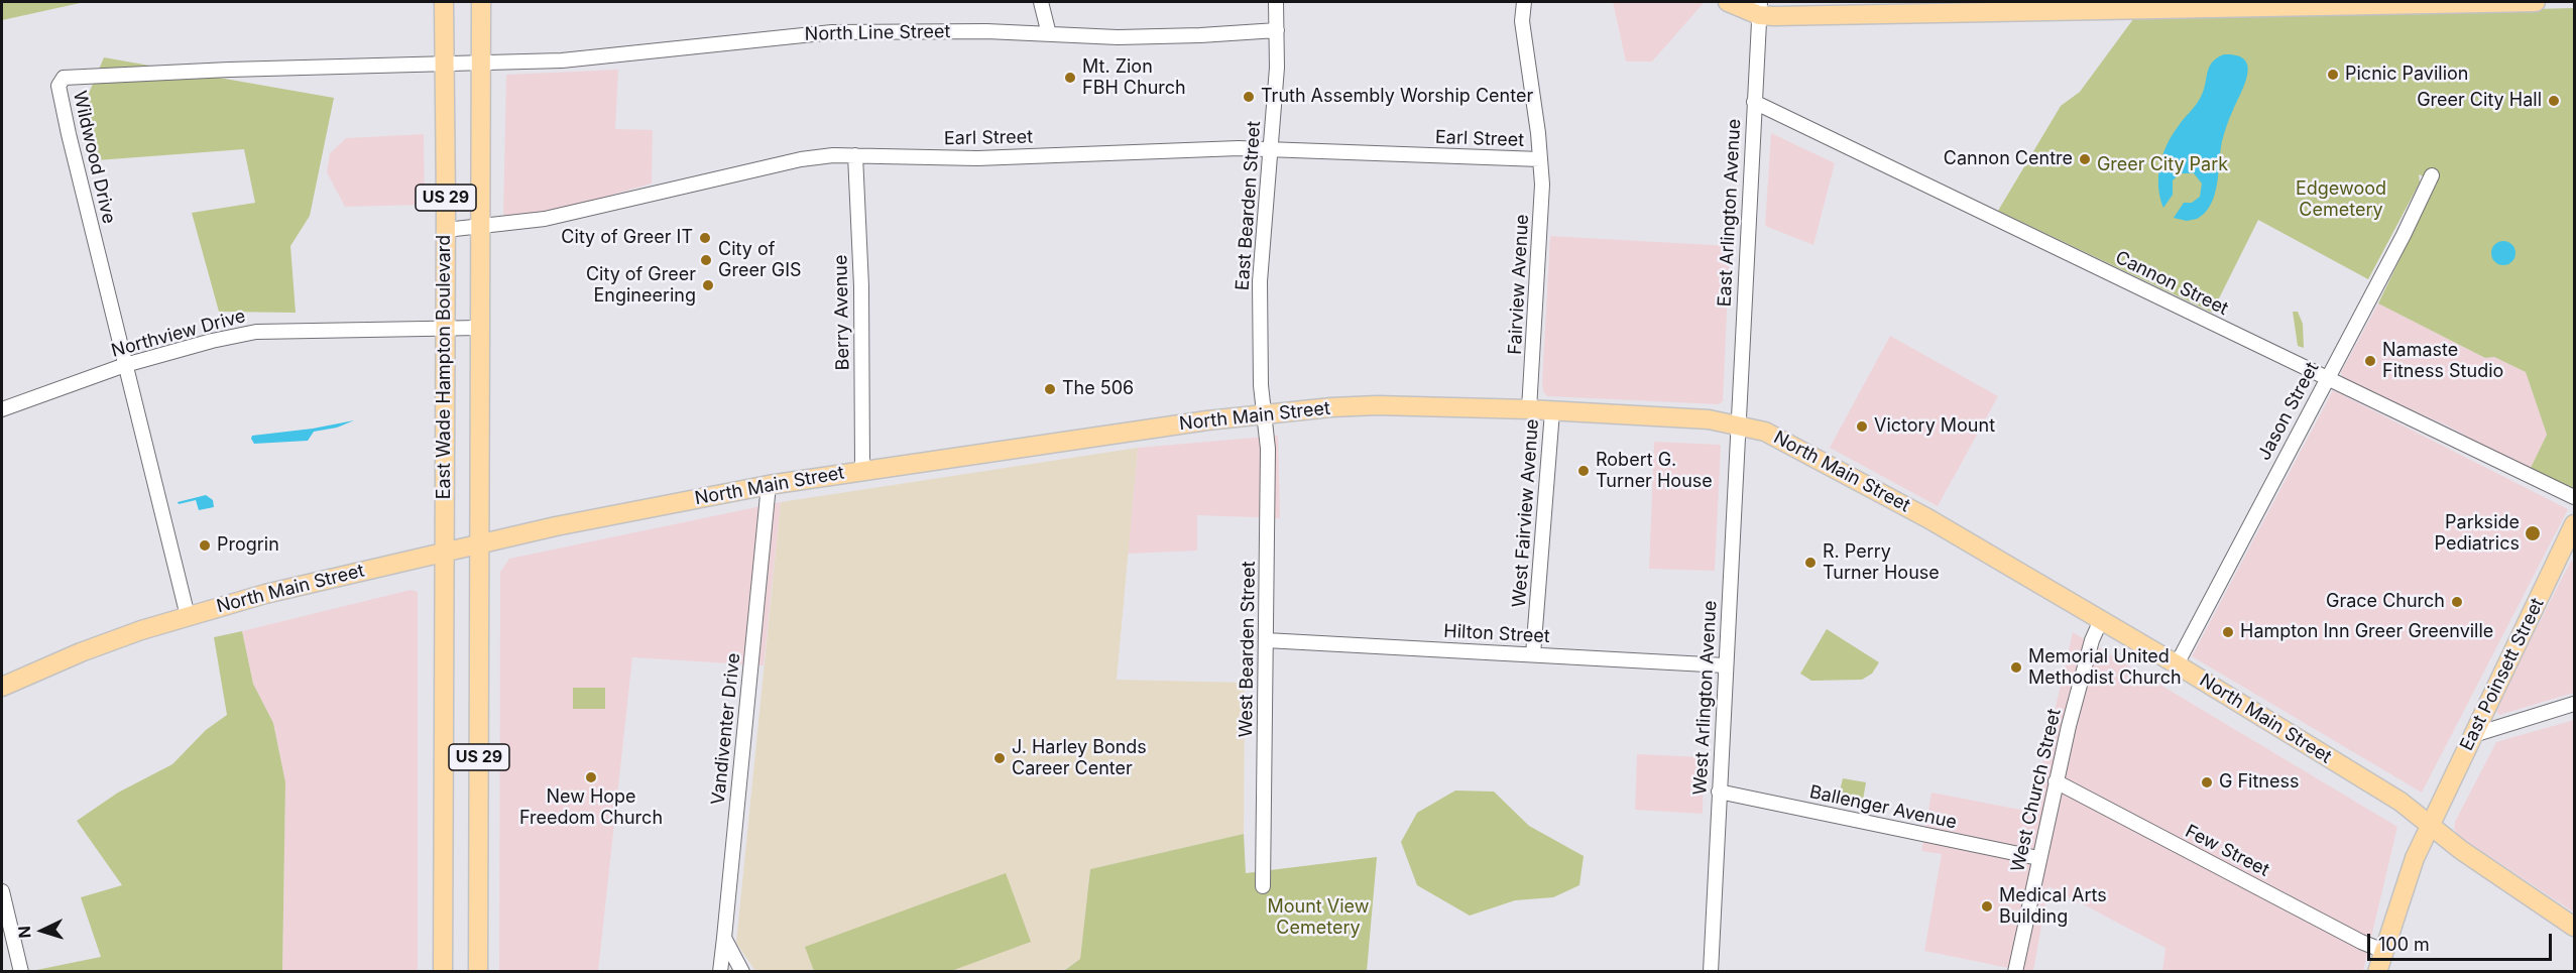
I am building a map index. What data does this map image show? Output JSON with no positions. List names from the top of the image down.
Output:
{
  "streets": {
    "main road": [
      "US 29",
      "East Wade Hampton Boulevard",
      "North Main Street",
      "East Poinsett Street"
    ],
    "street": [
      "North Line Street",
      "Earl Street",
      "Wildwood Drive",
      "East Bearden Street",
      "East Arlington Avenue",
      "Cannon Street",
      "Fairview Avenue",
      "Berry Avenue",
      "Northview Drive",
      "Jason Street",
      "West Fairview Avenue",
      "Hilton Street",
      "West Bearden Street",
      "West Arlington Avenue",
      "Vandiventer Drive",
      "West Church Street",
      "Ballenger Avenue",
      "Few Street"
    ]
  },
  "crossings": [
    ["North Line Street", "Wildwood Drive"],
    ["North Line Street", "East Bearden Street"],
    ["North Line Street", "East Wade Hampton Boulevard"],
    ["Earl Street", "East Bearden Street"],
    ["Earl Street", "Fairview Avenue"],
    ["Earl Street", "Berry Avenue"],
    ["Earl Street", "East Wade Hampton Boulevard"],
    ["Wildwood Drive", "Northview Drive"],
    ["Wildwood Drive", "East Wade Hampton Boulevard"],
    ["Wildwood Drive", "North Main Street"],
    ["US 29", "East Wade Hampton Boulevard"],
    ["US 29", "North Main Street"],
    ["East Bearden Street", "North Main Street"],
    ["East Bearden Street", "West Bearden Street"],
    ["East Arlington Avenue", "Cannon Street"],
    ["East Arlington Avenue", "North Main Street"],
    ["East Arlington Avenue", "West Arlington Avenue"],
    ["Cannon Street", "Jason Street"],
    ["Fairview Avenue", "North Main Street"],
    ["Berry Avenue", "North Main Street"],
    ["Northview Drive", "East Wade Hampton Boulevard"],
    ["East Wade Hampton Boulevard", "North Main Street"],
    ["Jason Street", "North Main Street"],
    ["North Main Street", "West Fairview Avenue"],
    ["North Main Street", "West Bearden Street"],
    ["North Main Street", "East Poinsett Street"],
    ["North Main Street", "West Arlington Avenue"],
    ["North Main Street", "Vandiventer Drive"],
    ["North Main Street", "West Church Street"],
    ["West Fairview Avenue", "Hilton Street"],
    ["Hilton Street", "West Bearden Street"],
    ["Hilton Street", "West Arlington Avenue"],
    ["East Poinsett Street", "Few Street"],
    ["West Arlington Avenue", "Ballenger Avenue"],
    ["West Church Street", "Ballenger Avenue"],
    ["West Church Street", "Few Street"]
  ],
  "parks": ["Greer City Park", "Edgewood Cemetery", "Mount View Cemetery"],
  "places": [
    "Picnic Pavilion",
    "Mt. Zion FBH Church",
    "Truth Assembly Worship Center",
    "Greer City Hall",
    "Cannon Centre",
    "City of Greer IT",
    "City of Greer GIS",
    "City of Greer Engineering",
    "Namaste Fitness Studio",
    "The 506",
    "Victory Mount",
    "Robert G. Turner House",
    "Parkside Pediatrics",
    "Progrin",
    "R. Perry Turner House",
    "Grace Church",
    "Hampton Inn Greer Greenville",
    "Memorial United Methodist Church",
    "J. Harley Bonds Career Center",
    "New Hope Freedom Church",
    "G Fitness",
    "Medical Arts Building"
  ],
  "scale_bar": "100 m",
  "north": "left"
}
